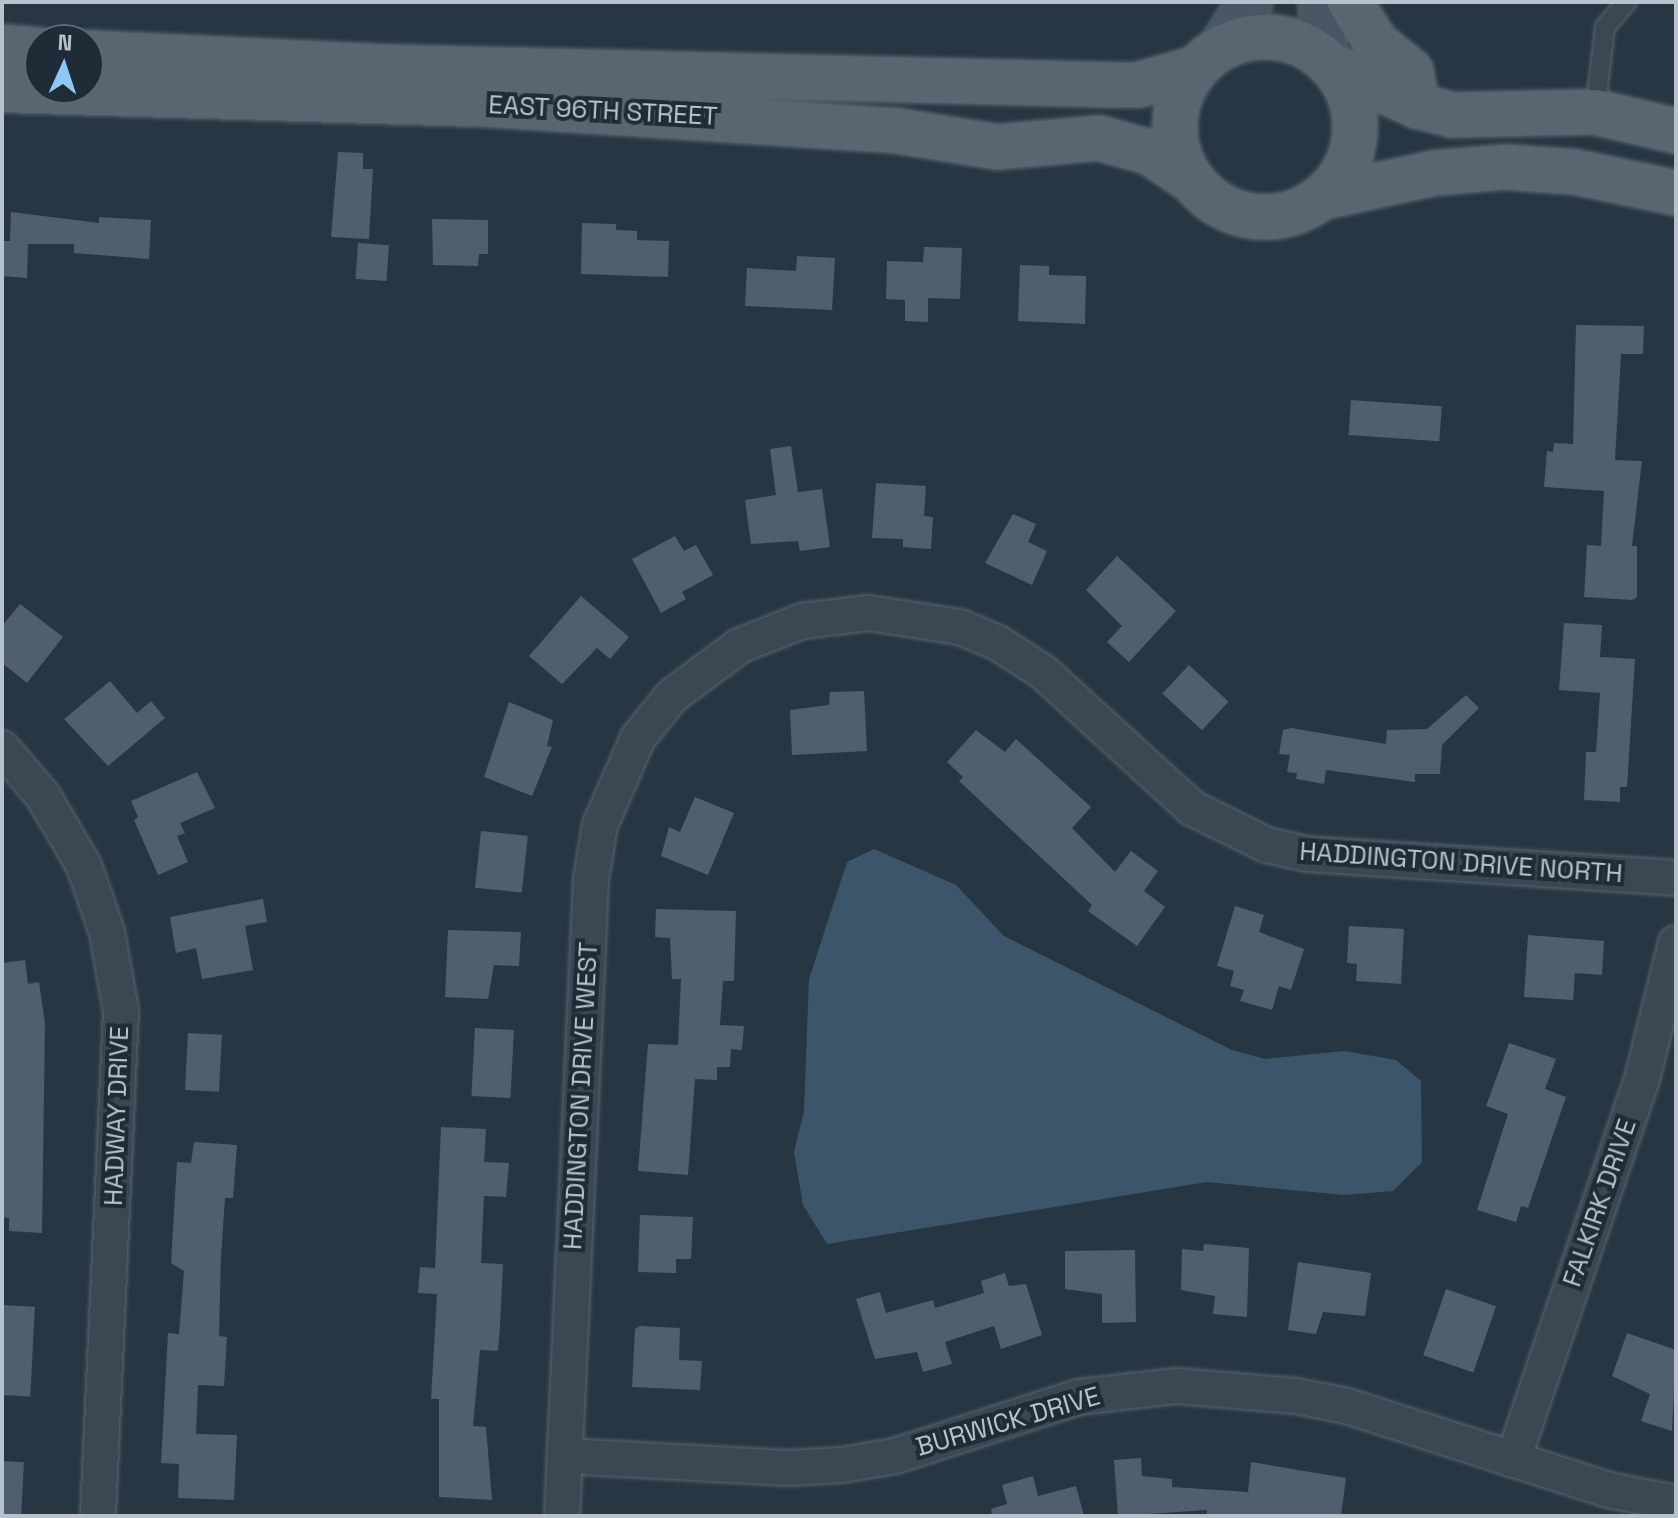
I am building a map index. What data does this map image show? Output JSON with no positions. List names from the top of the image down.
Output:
{
  "streets": {
    "main road": ["EAST 96TH STREET"],
    "street": [
      "HADDINGTON DRIVE NORTH",
      "HADDINGTON DRIVE WEST",
      "HADWAY DRIVE",
      "FALKIRK DRIVE",
      "BURWICK DRIVE"
    ]
  },
  "crossings": [
    ["HADDINGTON DRIVE NORTH", "HADDINGTON DRIVE WEST"],
    ["HADDINGTON DRIVE WEST", "BURWICK DRIVE"],
    ["FALKIRK DRIVE", "BURWICK DRIVE"]
  ],
  "north": "top"
}
